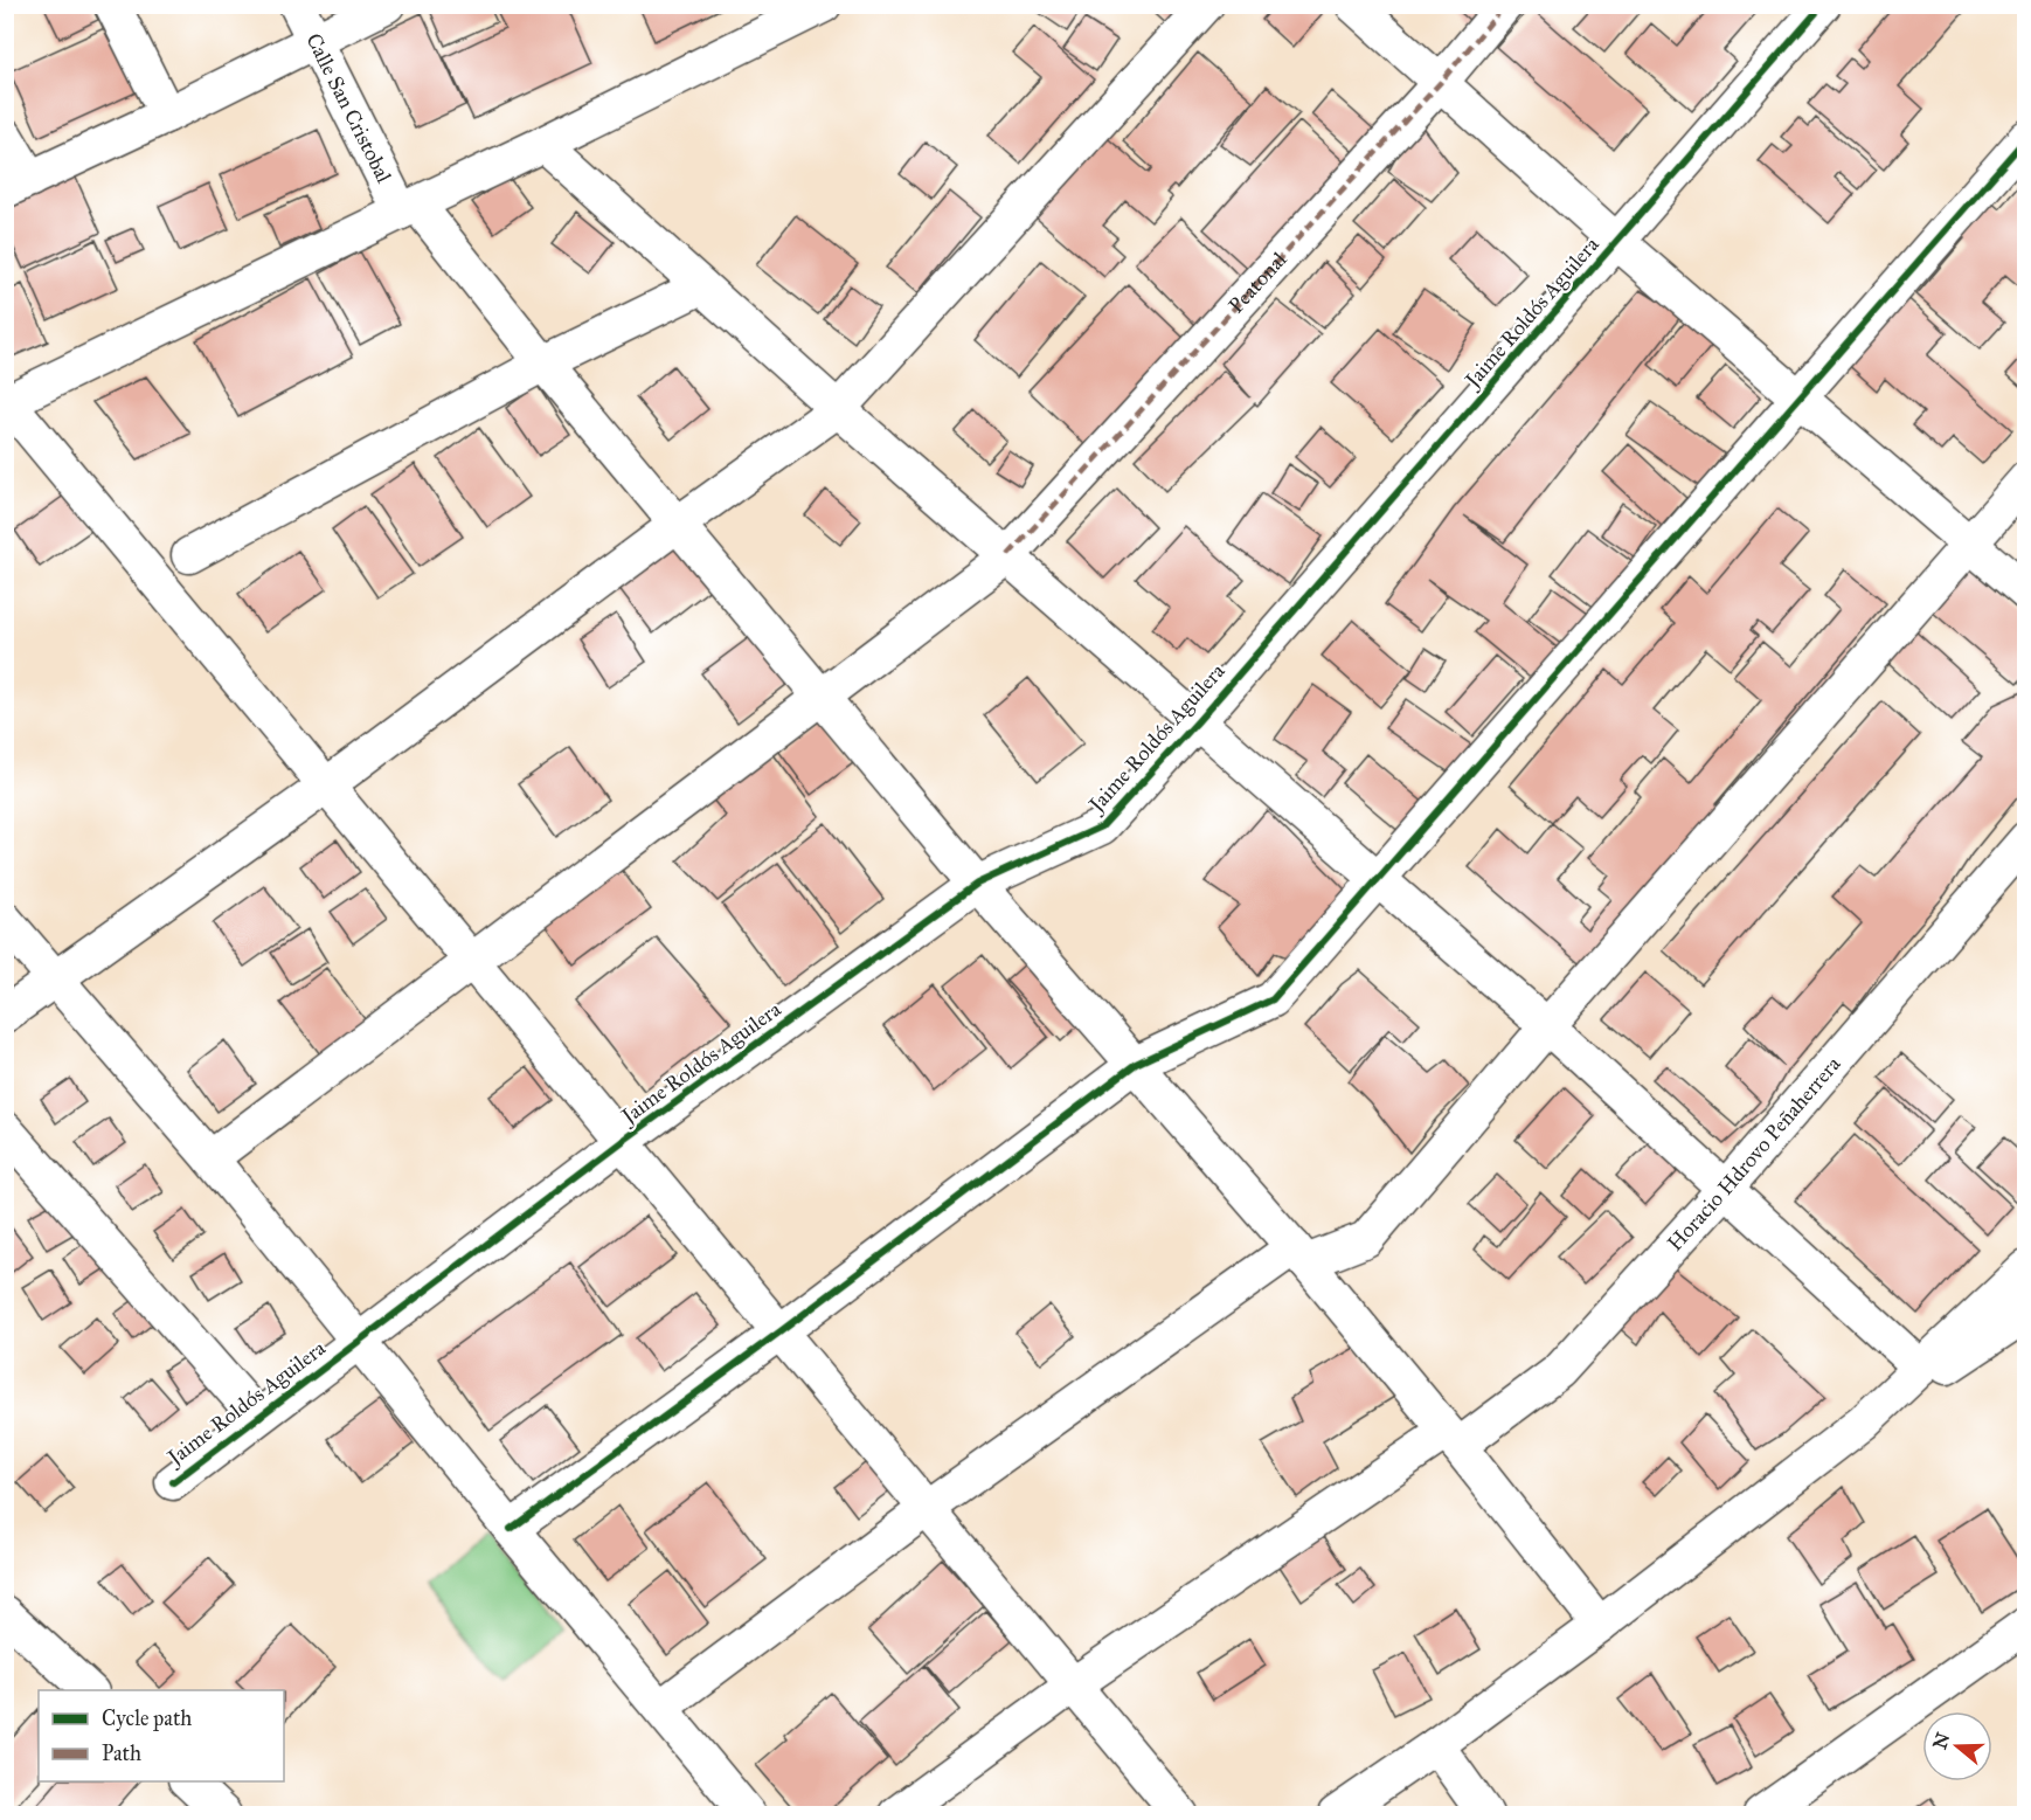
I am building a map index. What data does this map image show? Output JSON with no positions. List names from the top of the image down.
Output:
{
  "streets": {
    "street": [
      "Calle San Cristobal",
      "Peatonal",
      "Jaime Roldós Aguilera",
      "Horacio Hdrovo Peñaherrera"
    ]
  },
  "crossings": [
    ["Calle San Cristobal", "Peatonal"],
    ["Calle San Cristobal", "Jaime Roldós Aguilera"],
    ["Calle San Cristobal", "Horacio Hdrovo Peñaherrera"]
  ],
  "legend": ["Cycle path", "Path"],
  "north": "left"
}
